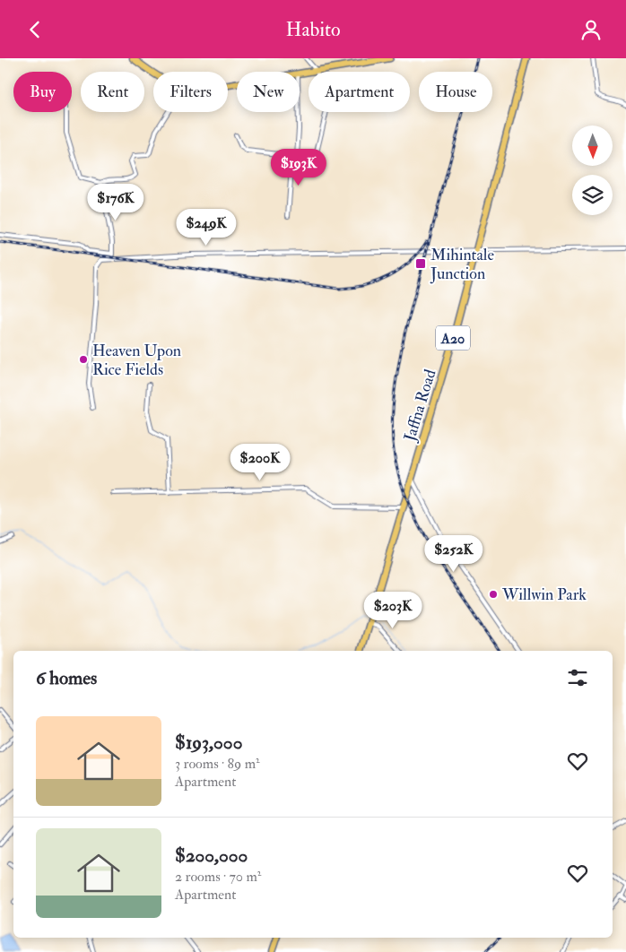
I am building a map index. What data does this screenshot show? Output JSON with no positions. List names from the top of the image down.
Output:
{
  "streets": {
    "highway": ["A20", "Jaffna Road"]
  },
  "places": {
    "transit": ["Mihintale Junction"],
    "other": ["Heaven Upon Rice Fields", "Willwin Park"]
  },
  "north": "bottom",
  "page": {
    "header": "Habito",
    "chip": [
      "Buy",
      "Rent",
      "Filters",
      "New",
      "Apartment",
      "House"
    ],
    "price": [
      "$193K",
      "$176K",
      "$249K",
      "$200K",
      "$252K",
      "$203K"
    ],
    "heading": "6 homes",
    "list": [
      {
        "name": "$193,000",
        "note": "3 rooms · 89 m² · Apartment"
      },
      {
        "name": "$200,000",
        "note": "2 rooms · 70 m² · Apartment"
      }
    ]
  }
}
